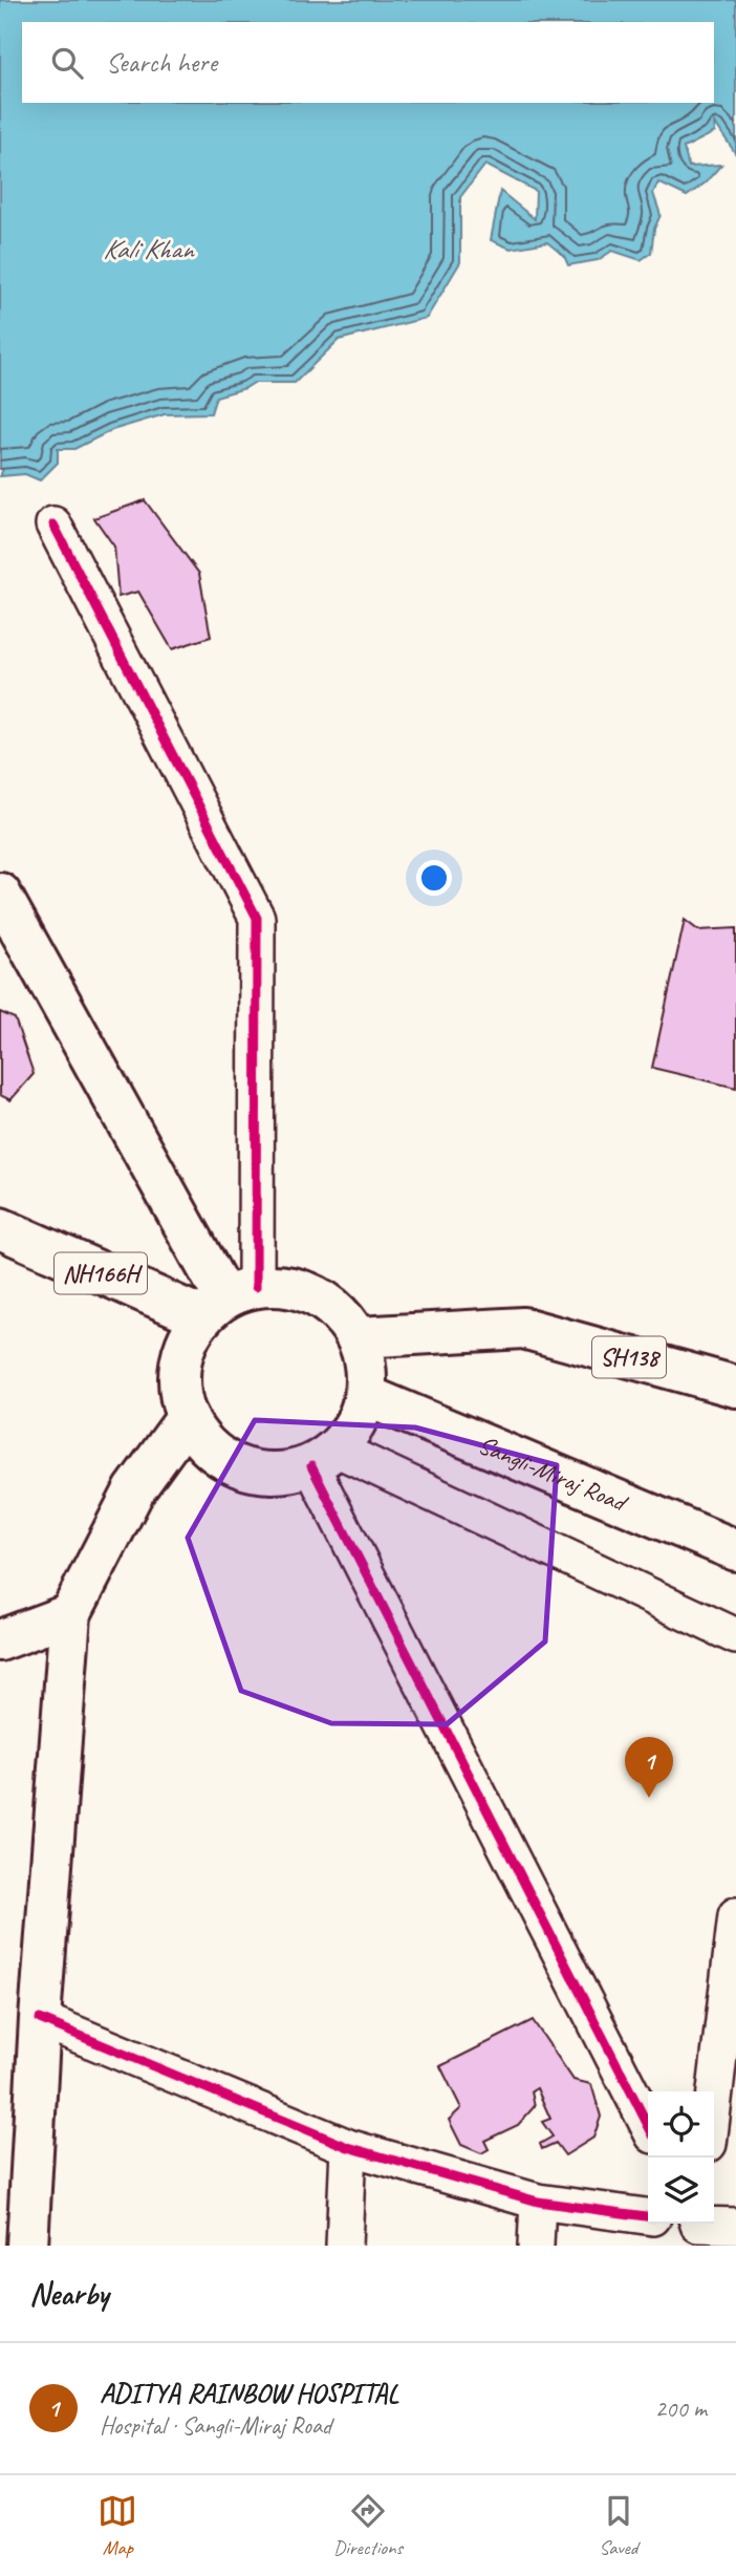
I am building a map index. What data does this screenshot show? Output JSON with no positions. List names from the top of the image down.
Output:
{
  "streets": {
    "main road": ["NH166H", "SH138", "Sangli-Miraj Road"]
  },
  "crossings": [
    ["NH166H", "SH138"],
    ["NH166H", "Sangli-Miraj Road"],
    ["SH138", "Sangli-Miraj Road"]
  ],
  "water": ["Kali Khan"],
  "page": {
    "search": "Search here",
    "pins": "1",
    "heading": "Nearby",
    "list": [
      {
        "mark": "1",
        "name": "ADITYA RAINBOW HOSPITAL",
        "note": "Hospital · Sangli-Miraj Road",
        "value": "200 m"
      }
    ],
    "nav": ["Map", "Directions", "Saved"]
  }
}
